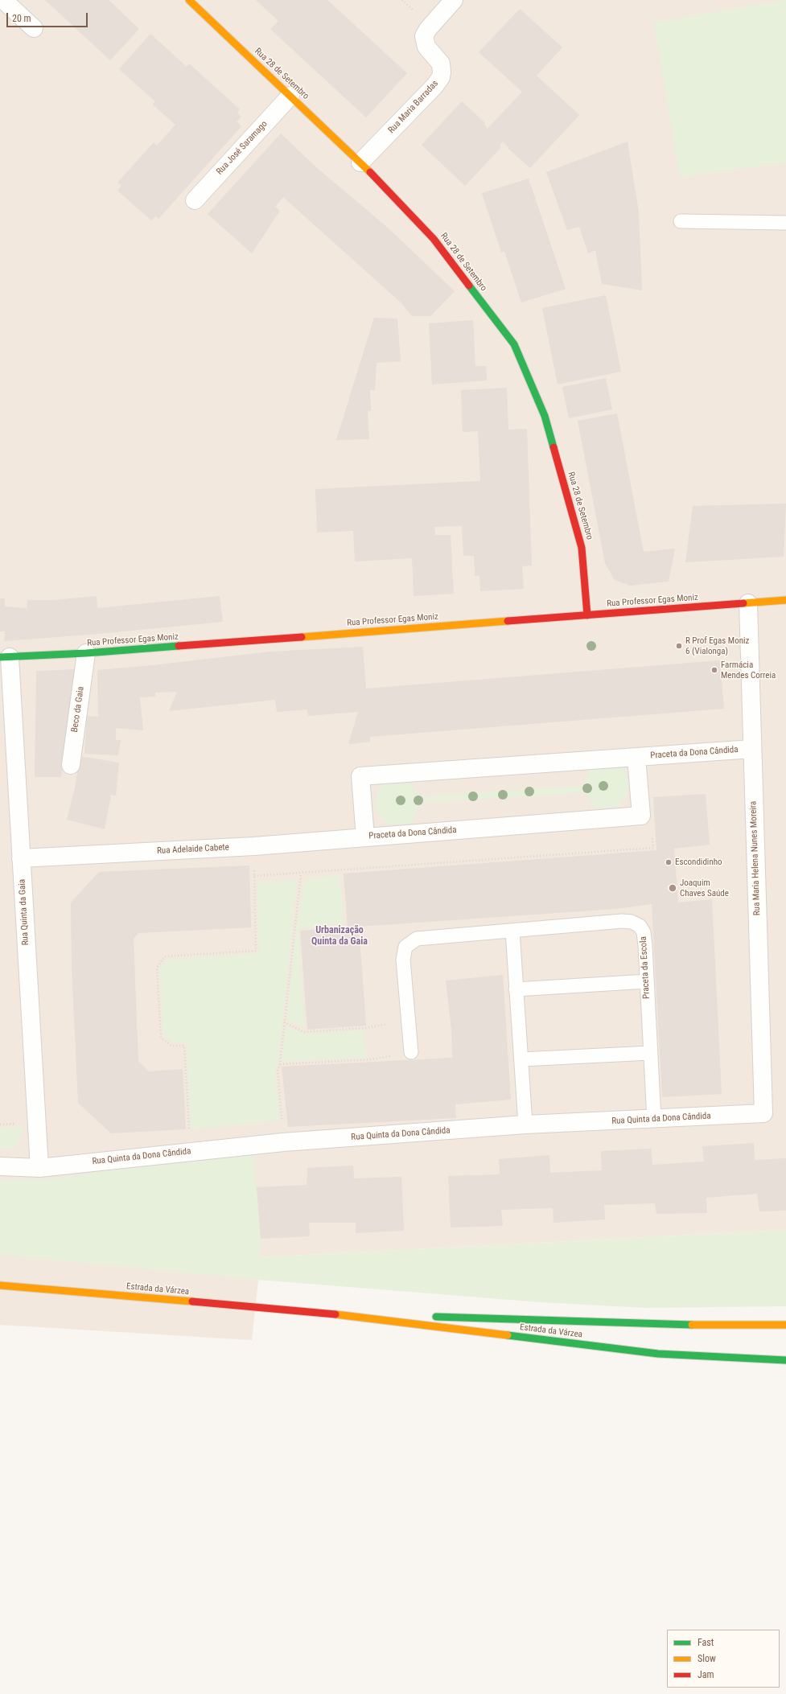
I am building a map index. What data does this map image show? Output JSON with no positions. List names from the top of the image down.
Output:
{
  "streets": {
    "street": [
      "Rua 28 de Setembro",
      "Rua Maria Barradas",
      "Rua José Saramago",
      "Rua Professor Egas Moniz",
      "Beco da Gaia",
      "Praceta da Dona Cândida",
      "Rua Adelaide Cabete",
      "Rua Maria Helena Nunes Moreira",
      "Rua Quinta da Gaia",
      "Rua Quinta da Dona Cândida",
      "Estrada da Várzea"
    ],
    "lane": ["Praceta da Escola"]
  },
  "crossings": [
    ["Rua 28 de Setembro", "Rua Maria Barradas"],
    ["Rua 28 de Setembro", "Rua José Saramago"],
    ["Rua 28 de Setembro", "Rua Professor Egas Moniz"],
    ["Rua Professor Egas Moniz", "Beco da Gaia"],
    ["Rua Professor Egas Moniz", "Rua Maria Helena Nunes Moreira"],
    ["Rua Professor Egas Moniz", "Rua Quinta da Gaia"],
    ["Praceta da Dona Cândida", "Rua Adelaide Cabete"],
    ["Praceta da Dona Cândida", "Rua Maria Helena Nunes Moreira"],
    ["Rua Adelaide Cabete", "Rua Quinta da Gaia"],
    ["Rua Maria Helena Nunes Moreira", "Rua Quinta da Dona Cândida"],
    ["Rua Quinta da Gaia", "Rua Quinta da Dona Cândida"],
    ["Praceta da Escola", "Rua Quinta da Dona Cândida"]
  ],
  "districts": ["Urbanização Quinta da Gaia"],
  "places": [
    "R Prof Egas Moniz 6 (Vialonga)",
    "Farmácia Mendes Correia",
    "Escondidinho",
    "Joaquim Chaves Saúde"
  ],
  "legend": ["Fast", "Slow", "Jam"],
  "scale_bar": "20 m"
}
